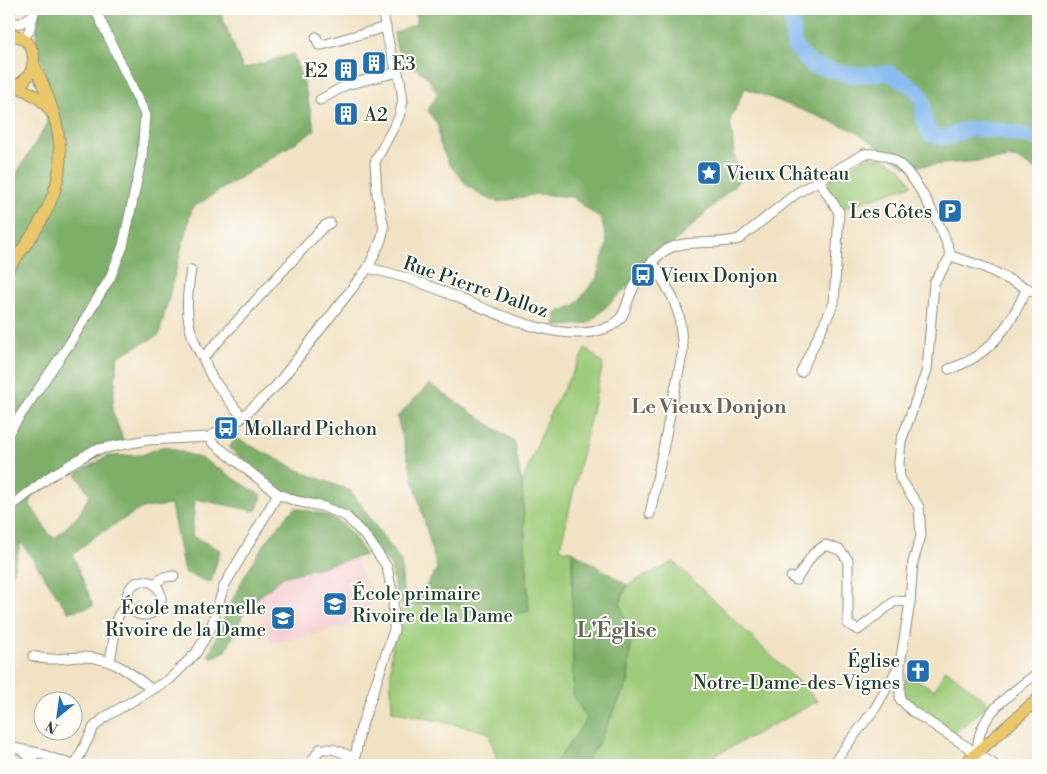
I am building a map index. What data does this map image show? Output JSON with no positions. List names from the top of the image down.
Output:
{
  "streets": {
    "street": ["Rue Pierre Dalloz"]
  },
  "districts": ["Le Vieux Donjon", "L'Église"],
  "places": {
    "building": ["E3", "E2", "A2"],
    "place": ["Vieux Château"],
    "parking": ["Les Côtes"],
    "bus stop": ["Vieux Donjon", "Mollard Pichon"],
    "school or university": ["École primaire Rivoire de la Dame", "École maternelle Rivoire de la Dame"],
    "church": ["Église Notre-Dame-des-Vignes"]
  },
  "north": "bottom left"
}
